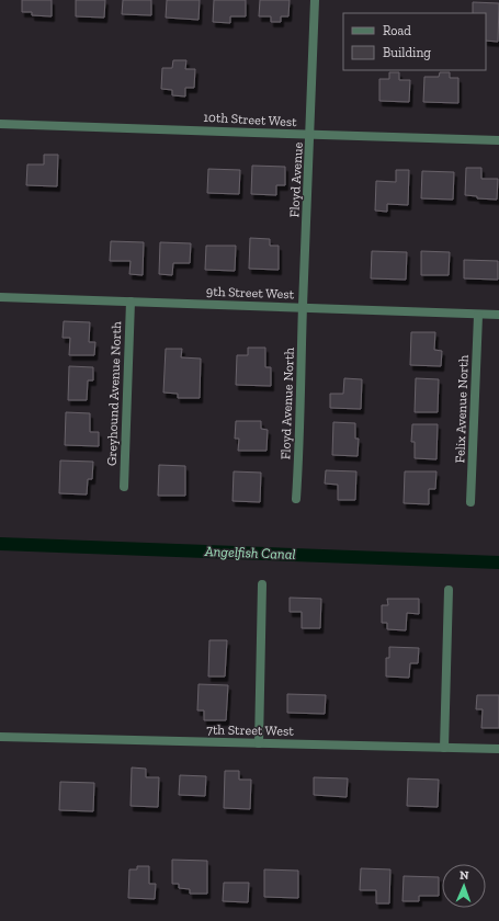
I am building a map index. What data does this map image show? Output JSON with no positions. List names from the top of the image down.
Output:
{
  "streets": {
    "street": [
      "10th Street West",
      "Floyd Avenue",
      "9th Street West",
      "Greyhound Avenue North",
      "Floyd Avenue North",
      "Felix Avenue North",
      "7th Street West"
    ]
  },
  "crossings": [
    ["10th Street West", "Floyd Avenue"],
    ["Floyd Avenue", "9th Street West"],
    ["Floyd Avenue", "Floyd Avenue North"],
    ["9th Street West", "Greyhound Avenue North"],
    ["9th Street West", "Floyd Avenue North"],
    ["9th Street West", "Felix Avenue North"]
  ],
  "water": ["Angelfish Canal"],
  "legend": ["Road", "Building"],
  "north": "top"
}
